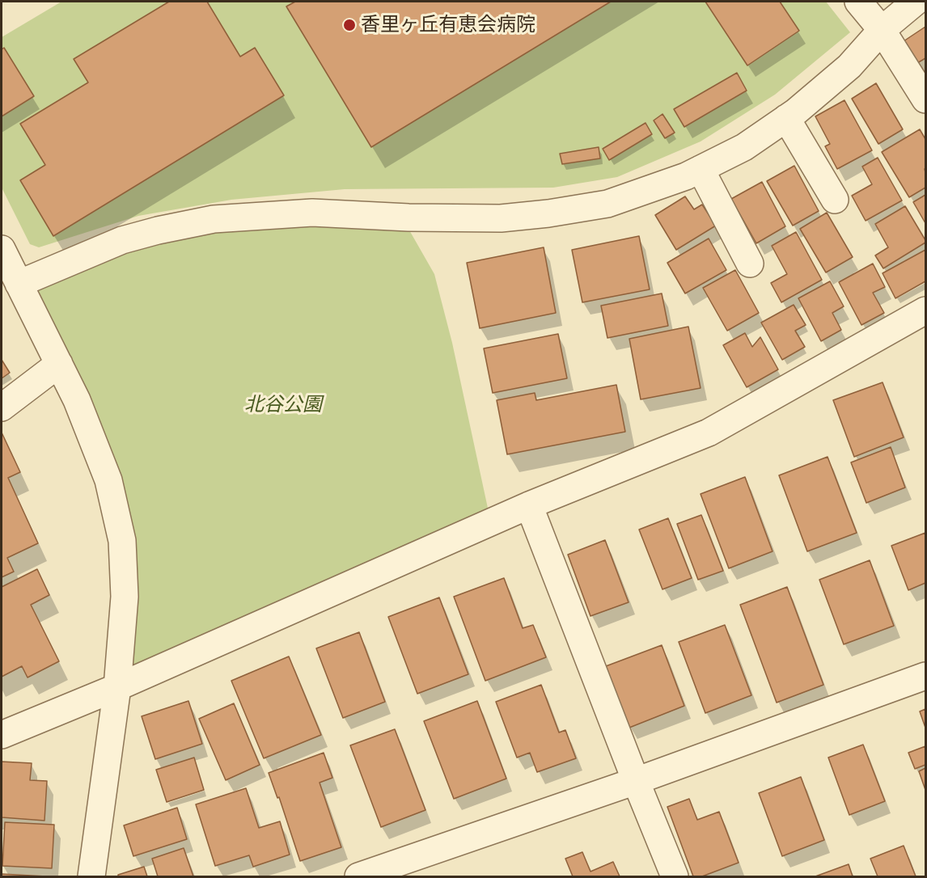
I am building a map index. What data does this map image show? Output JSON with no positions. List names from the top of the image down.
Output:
{
  "parks": ["北谷公園"],
  "places": ["香里ヶ丘有恵会病院"]
}
